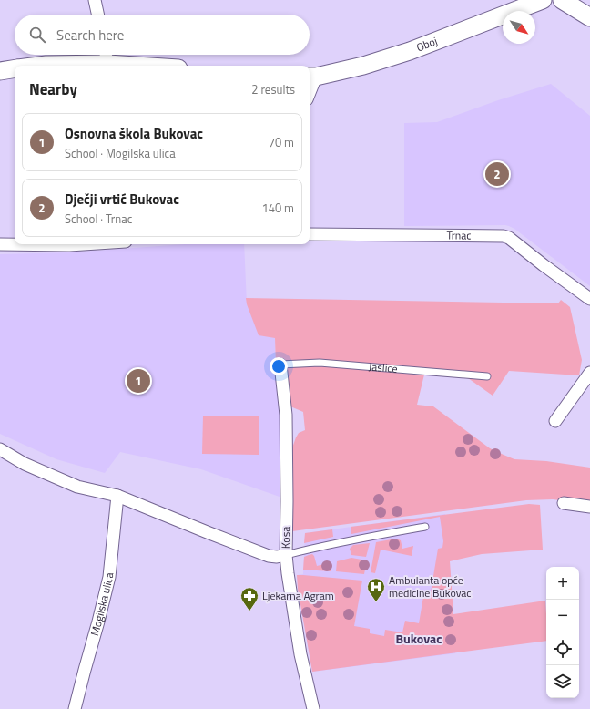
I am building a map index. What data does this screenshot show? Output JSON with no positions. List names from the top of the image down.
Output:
{
  "streets": {
    "street": [
      "Oboj",
      "Trnac",
      "Kosa",
      "Mogilska ulica"
    ],
    "lane": ["Jaslice"]
  },
  "crossings": [
    ["Jaslice", "Kosa"]
  ],
  "districts": ["Bukovac"],
  "places": {
    "hospital": ["Ambulanta opće medicine Bukovac"],
    "pharmacy": ["Ljekarna Agram"]
  },
  "north": "bottom right",
  "page": {
    "search": "Search here",
    "heading": ["Nearby", "2 results"],
    "list": [
      {
        "mark": "1",
        "name": "Osnovna škola Bukovac",
        "note": "School · Mogilska ulica",
        "value": "70 m"
      },
      {
        "mark": "2",
        "name": "Dječji vrtić Bukovac",
        "note": "School · Trnac",
        "value": "140 m"
      }
    ],
    "pins": ["2", "1"],
    "map_buttons": ["+", "−"]
  }
}
